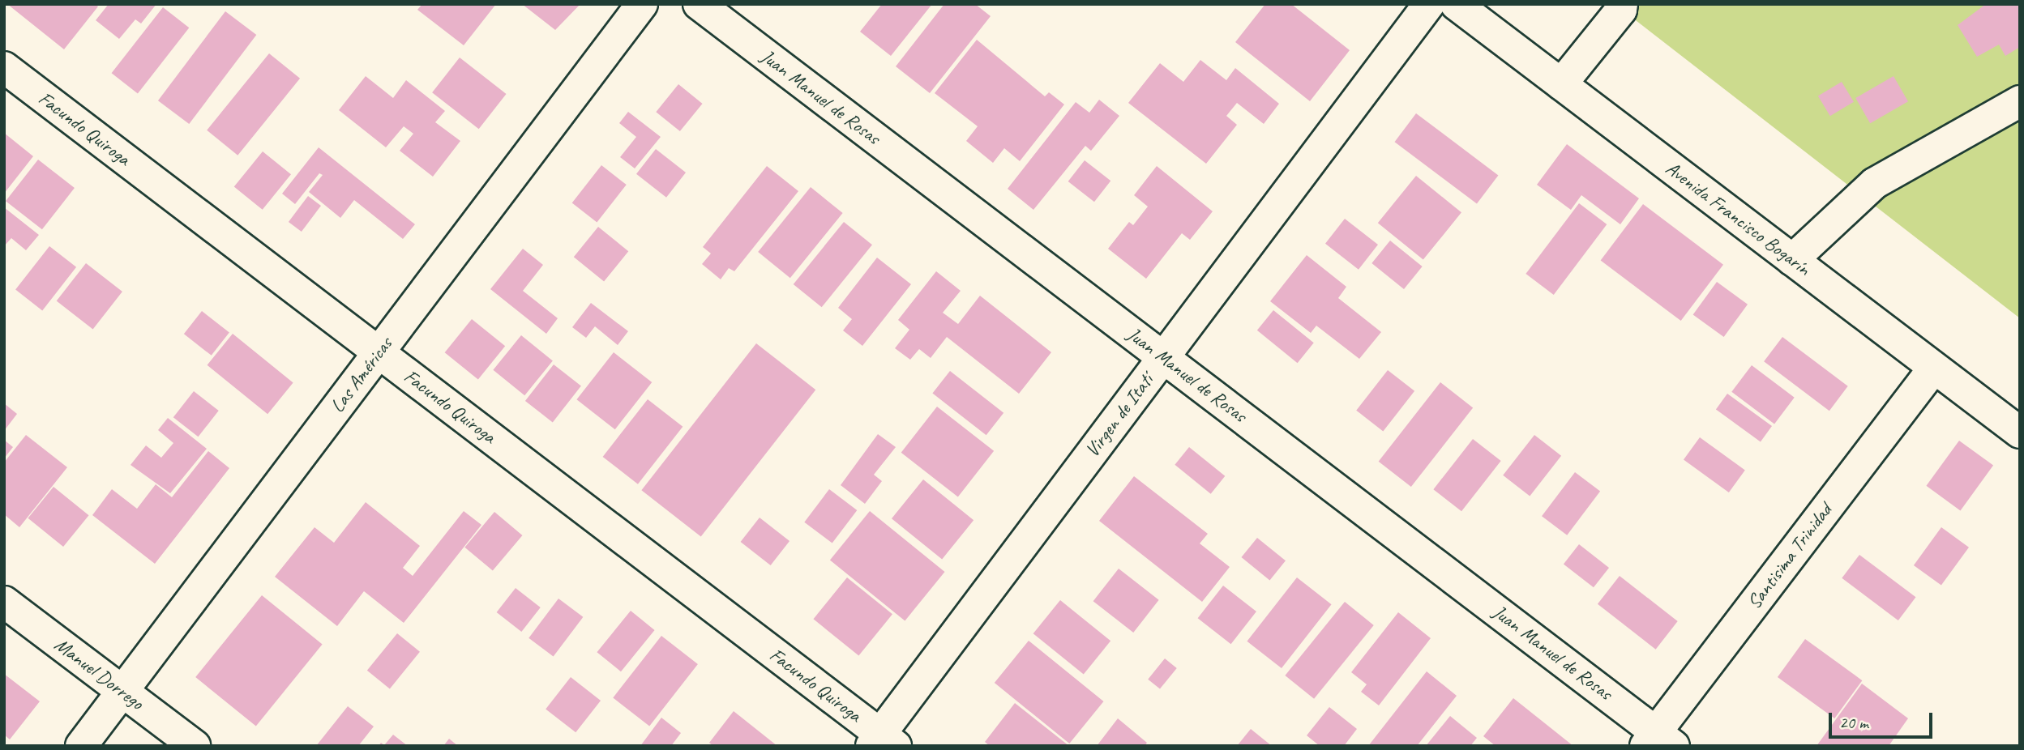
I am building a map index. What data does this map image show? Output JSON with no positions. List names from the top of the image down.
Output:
{
  "streets": {
    "street": [
      "Juan Manuel de Rosas",
      "Facundo Quiroga",
      "Avenida Francisco Bogarín",
      "Las Américas",
      "Virgen de Itatí",
      "Santisima Trinidad",
      "Manuel Dorrego"
    ]
  },
  "crossings": [
    ["Juan Manuel de Rosas", "Virgen de Itatí"],
    ["Juan Manuel de Rosas", "Santisima Trinidad"],
    ["Facundo Quiroga", "Las Américas"],
    ["Facundo Quiroga", "Virgen de Itatí"],
    ["Avenida Francisco Bogarín", "Santisima Trinidad"],
    ["Las Américas", "Manuel Dorrego"]
  ],
  "scale_bar": "20 m"
}
